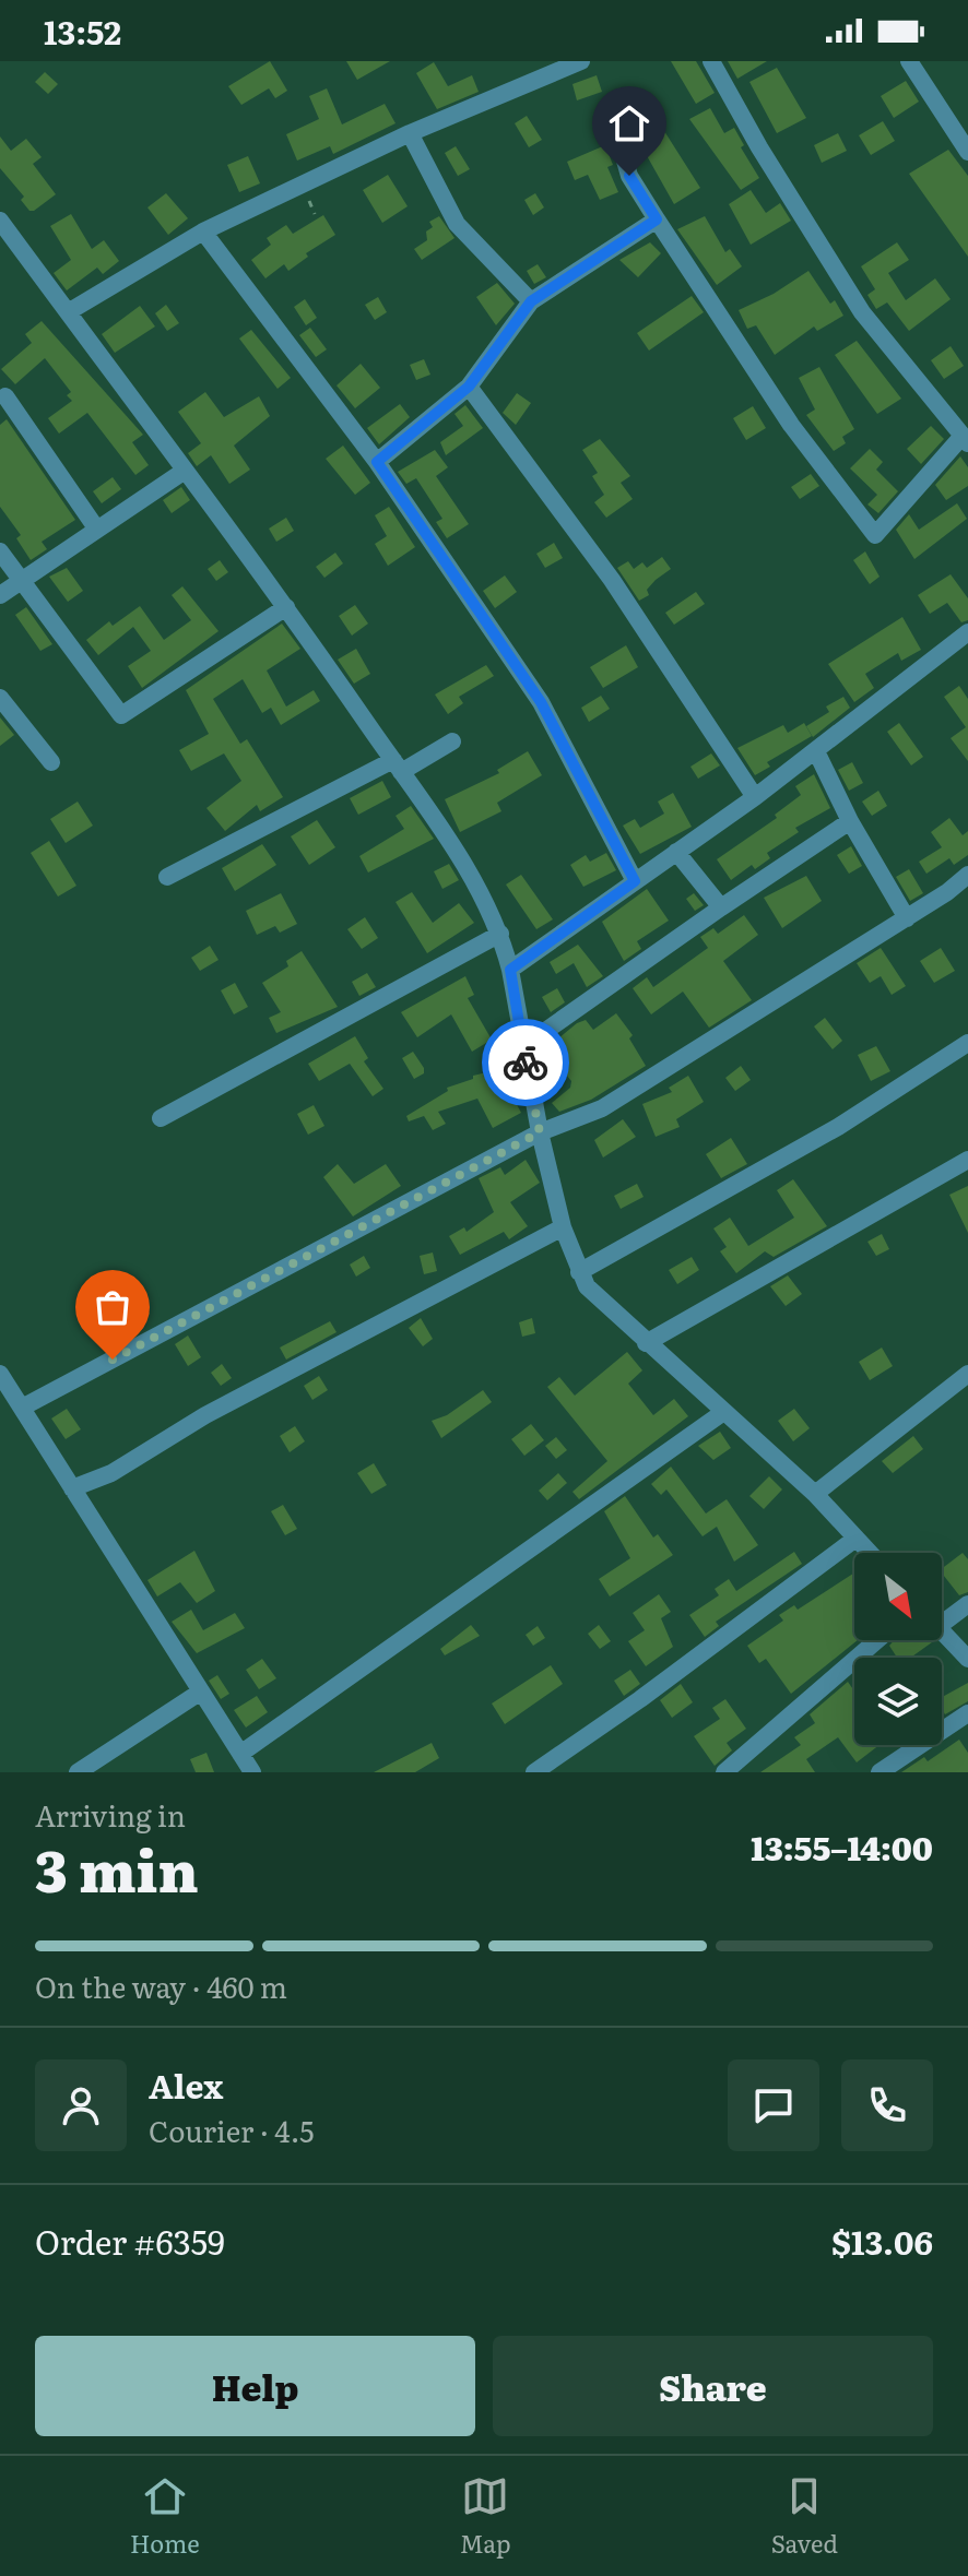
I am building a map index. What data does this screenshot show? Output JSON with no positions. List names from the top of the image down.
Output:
{
  "north": "bottom right",
  "page": {
    "status": "13:52",
    "heading": ["3 min", "Arriving in", "13:55–14:00"],
    "panel": [
      "Alex",
      "Courier · 4.5",
      "Order #6359",
      "$13.06"
    ],
    "bar": "On the way · 460 m",
    "buttons": ["Help", "Share"],
    "tabs": ["Home", "Map", "Saved"]
  }
}
